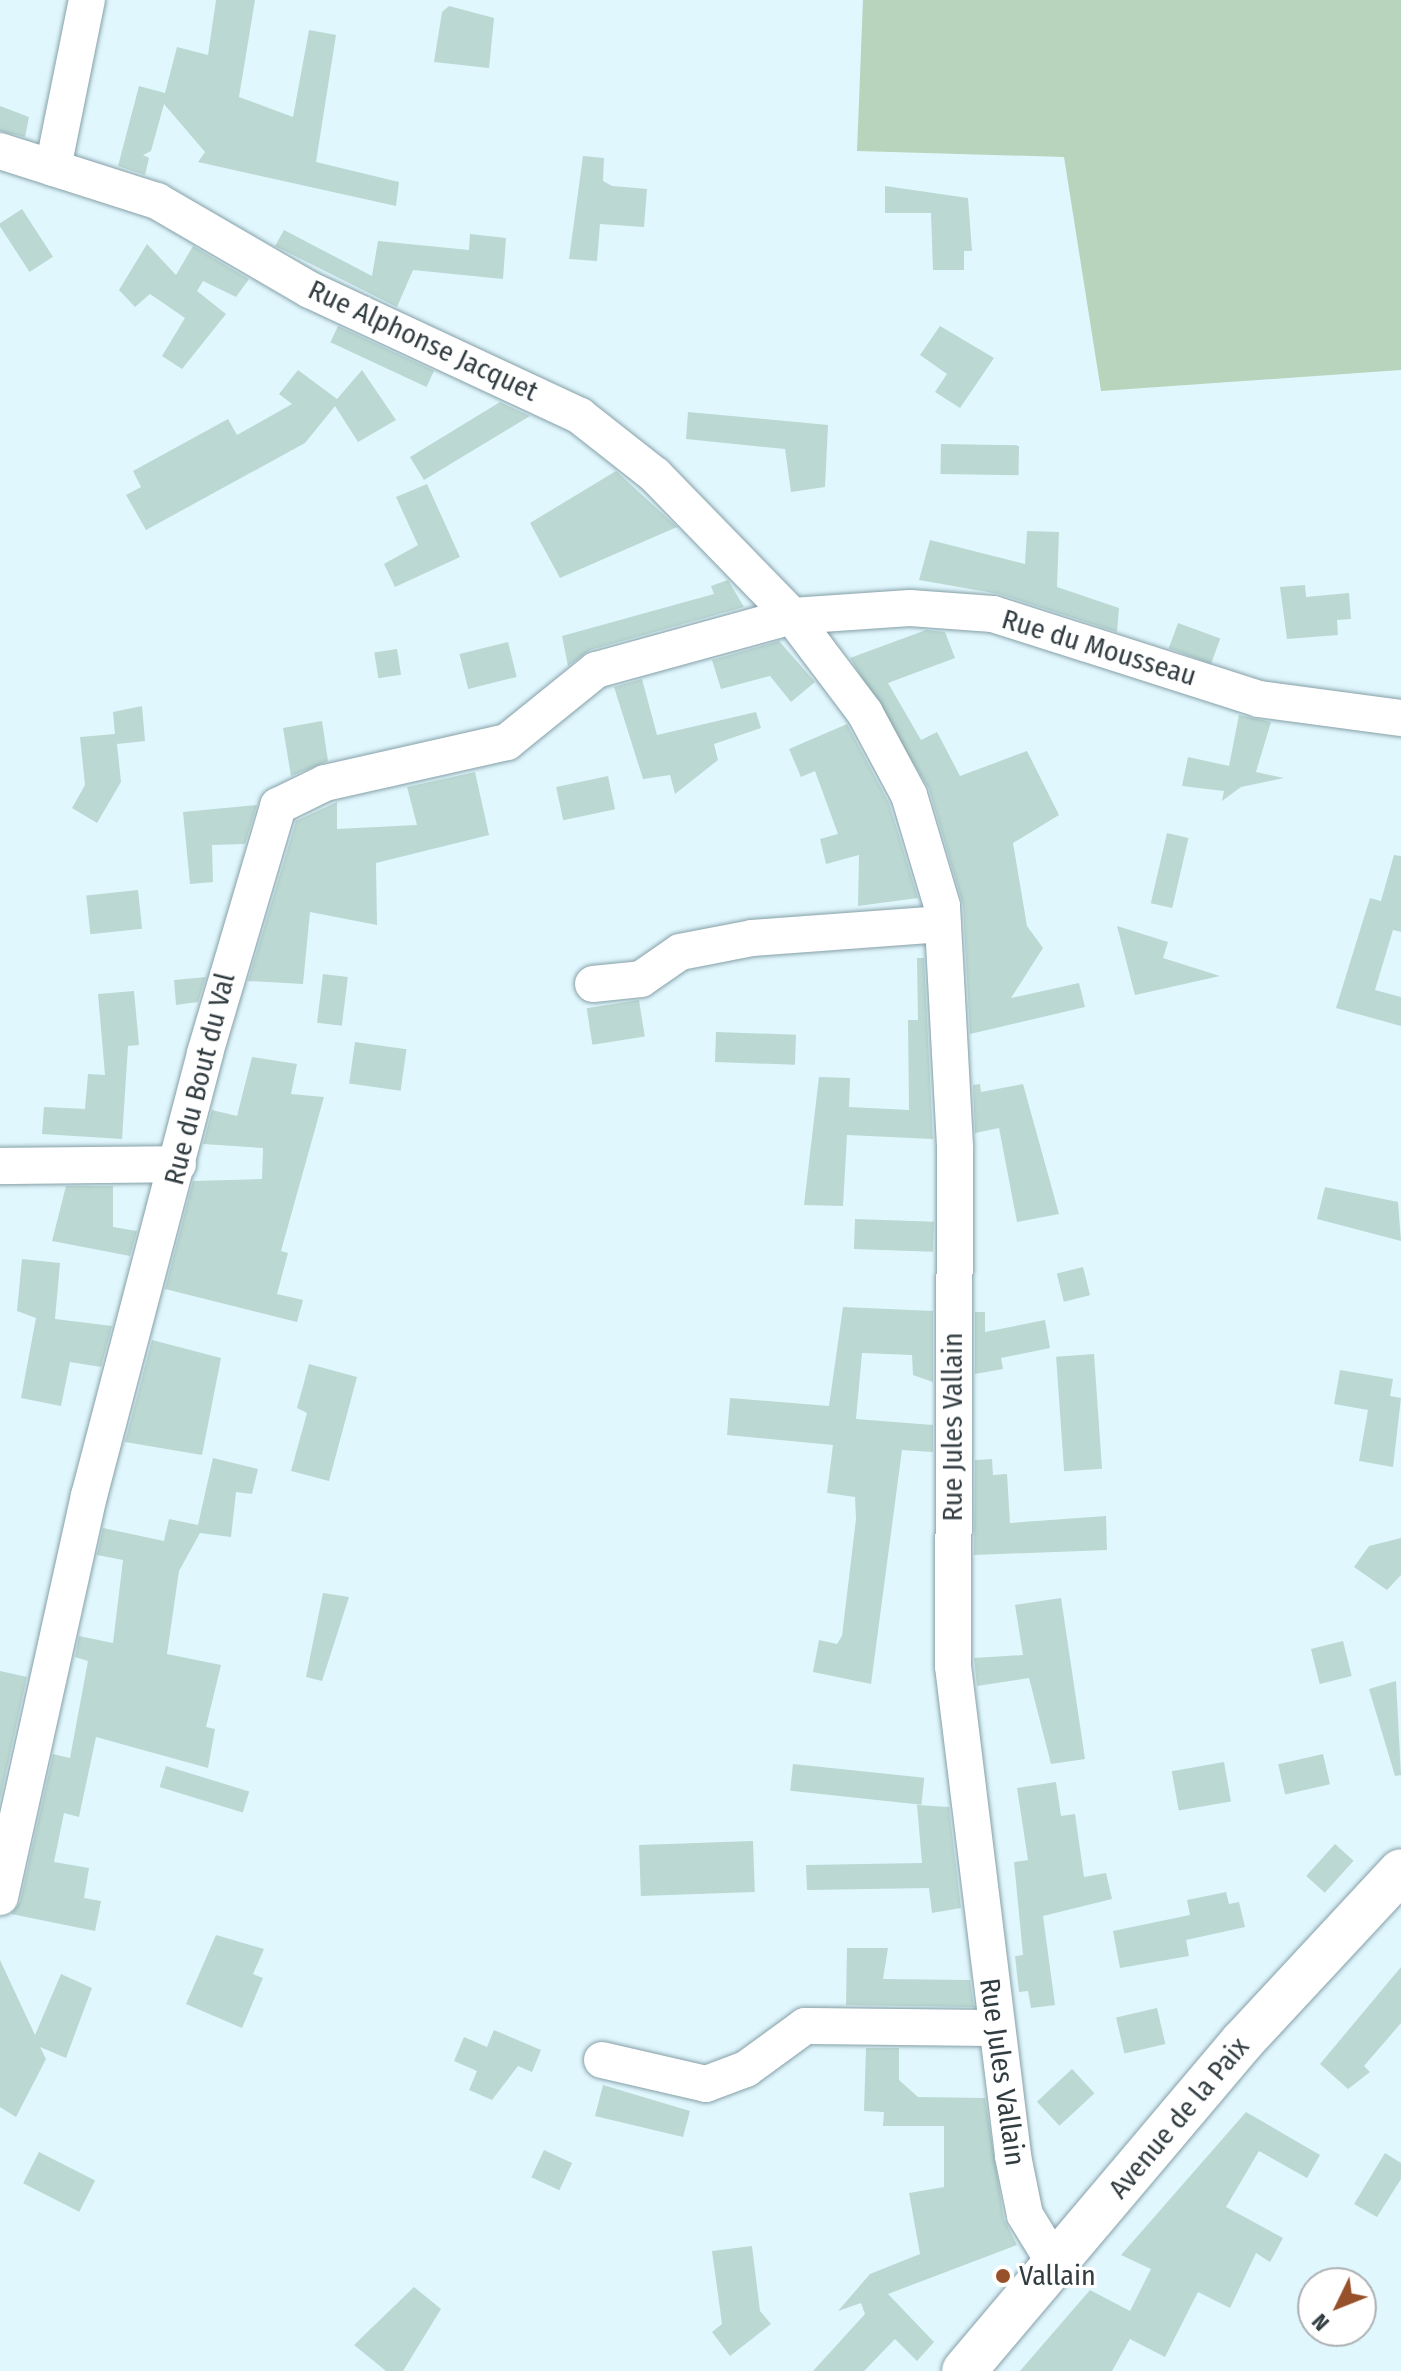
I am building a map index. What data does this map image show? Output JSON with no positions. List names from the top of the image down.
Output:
{
  "streets": {
    "main road": ["Avenue de la Paix"],
    "street": [
      "Rue Alphonse Jacquet",
      "Rue du Mousseau",
      "Rue du Bout du Val",
      "Rue Jules Vallain"
    ]
  },
  "crossings": [
    ["Rue Alphonse Jacquet", "Rue du Mousseau"],
    ["Rue Alphonse Jacquet", "Rue du Bout du Val"],
    ["Rue Alphonse Jacquet", "Rue Jules Vallain"],
    ["Rue du Mousseau", "Rue du Bout du Val"],
    ["Rue du Mousseau", "Rue Jules Vallain"],
    ["Rue du Bout du Val", "Rue Jules Vallain"],
    ["Rue Jules Vallain", "Avenue de la Paix"]
  ],
  "places": ["Vallain"],
  "north": "bottom left"
}
